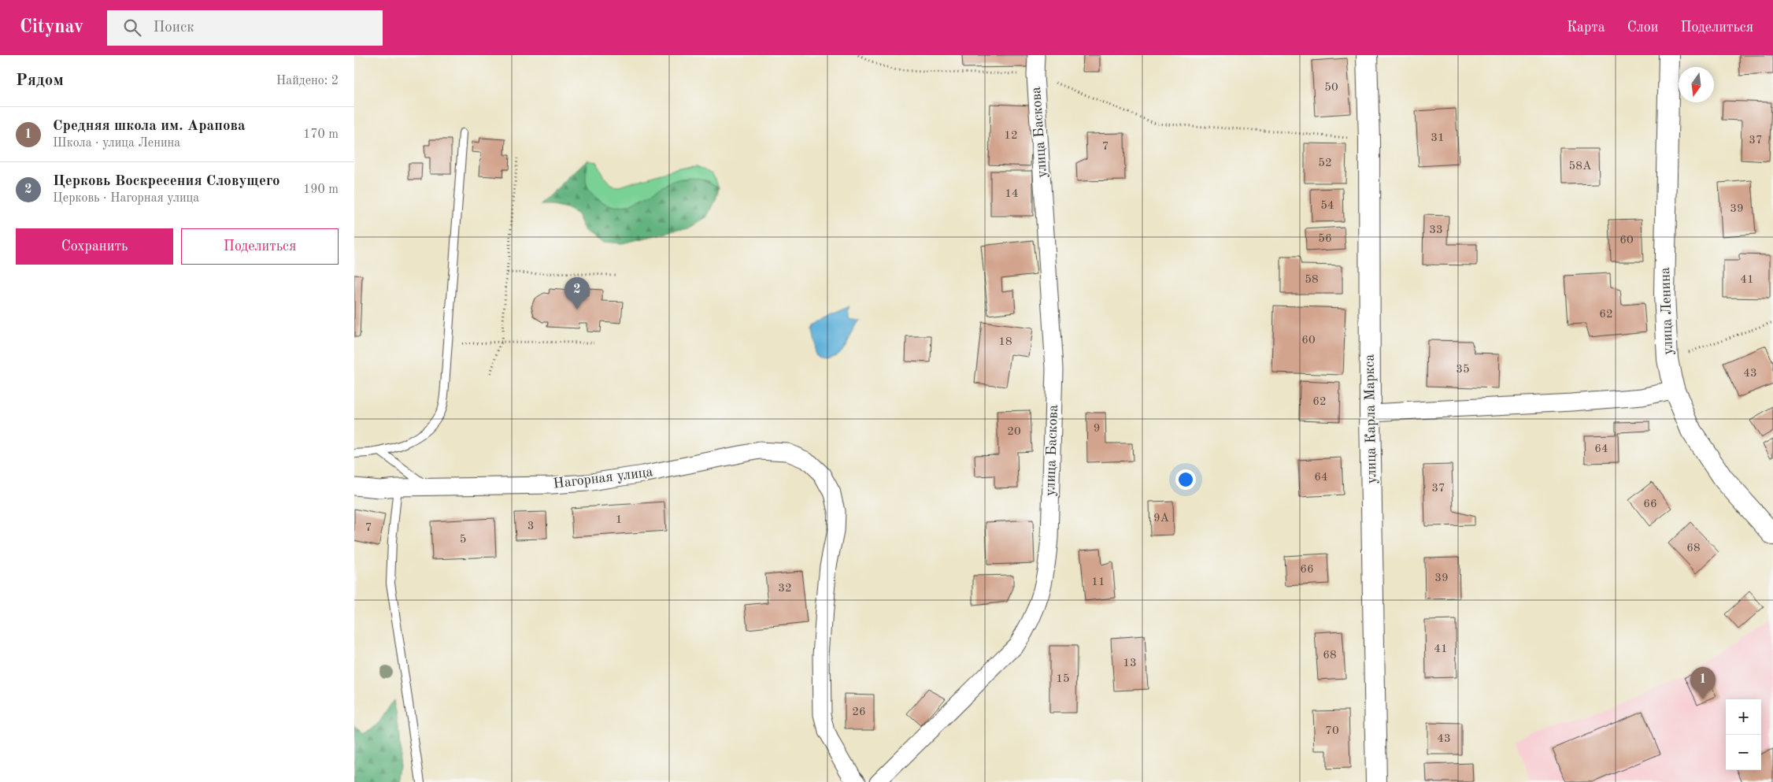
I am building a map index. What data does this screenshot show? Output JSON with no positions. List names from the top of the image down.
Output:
{
  "streets": {
    "street": [
      "улица Баскова",
      "улица Ленина",
      "улица Карла Маркса",
      "Нагорная улица"
    ]
  },
  "house_numbers": [
    "50",
    "12",
    "31",
    "37",
    "7",
    "52",
    "58А",
    "14",
    "54",
    "39",
    "33",
    "56",
    "60",
    "58",
    "41",
    "62",
    "60",
    "18",
    "35",
    "43",
    "62",
    "9",
    "20",
    "64",
    "64",
    "37",
    "66",
    "9А",
    "1",
    "3",
    "7",
    "5",
    "68",
    "66",
    "39",
    "11",
    "32",
    "41",
    "68",
    "13",
    "15",
    "26",
    "70",
    "43"
  ],
  "north": "bottom",
  "page": {
    "header": "Citynav",
    "search": "Поиск",
    "nav": ["Карта", "Слои", "Поделиться"],
    "heading": ["Рядом", "Найдено: 2"],
    "list": [
      {
        "mark": "1",
        "name": "Средняя школа им. Арапова",
        "note": "Школа · улица Ленина",
        "value": "170 m"
      },
      {
        "mark": "2",
        "name": "Церковь Воскресения Словущего",
        "note": "Церковь · Нагорная улица",
        "value": "190 m"
      }
    ],
    "buttons": ["Сохранить", "Поделиться"],
    "pins": ["2", "1"],
    "map_buttons": ["+", "−"]
  }
}
